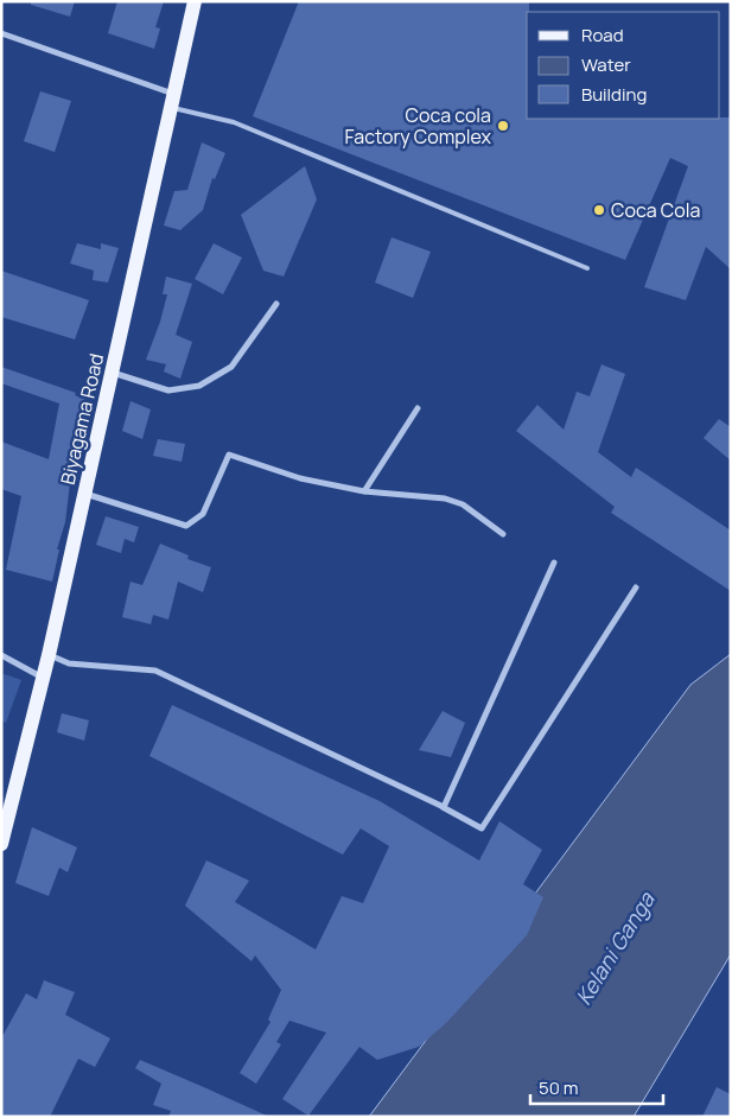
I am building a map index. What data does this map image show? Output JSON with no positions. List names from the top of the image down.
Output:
{
  "streets": {
    "main road": ["Biyagama Road"]
  },
  "water": ["Kelani Ganga"],
  "places": ["Coca cola Factory Complex", "Coca Cola"],
  "legend": ["Road", "Water", "Building"],
  "scale_bar": "50 m"
}
